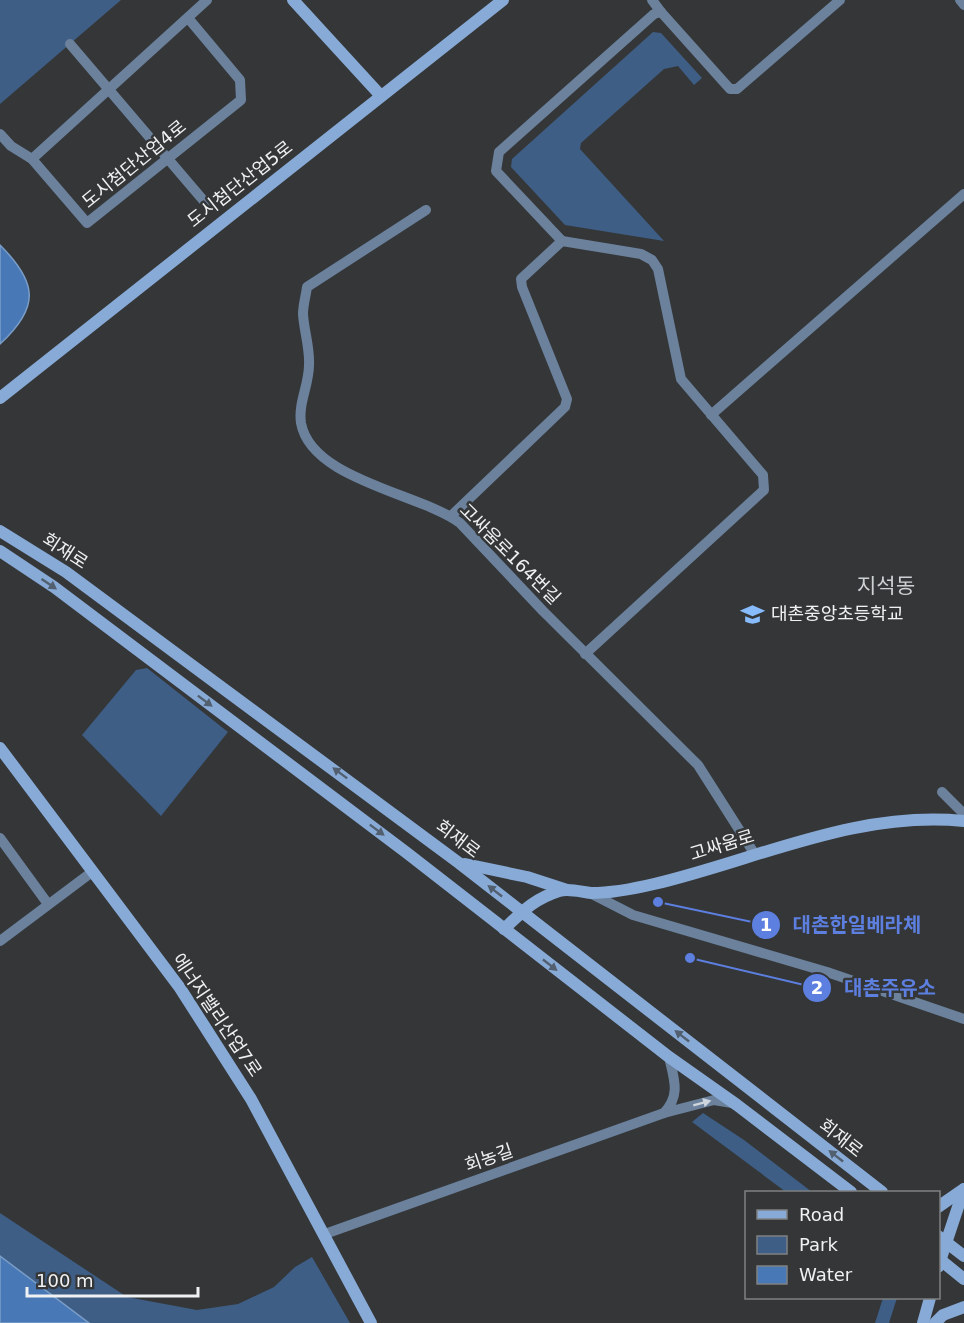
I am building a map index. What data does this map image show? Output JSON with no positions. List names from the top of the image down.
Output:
{
  "streets": {
    "main road": [
      "도시첨단산업5로",
      "회재로",
      "고싸움로",
      "에너지밸리산업7로"
    ],
    "street": ["도시첨단산업4로", "고싸움로164번길", "회농길"]
  },
  "crossings": [
    ["회재로", "고싸움로"],
    ["회재로", "회농길"],
    ["고싸움로164번길", "고싸움로"],
    ["에너지밸리산업7로", "회농길"]
  ],
  "districts": ["지석동"],
  "places": {
    "school or university": ["대촌중앙초등학교"],
    "other": ["대촌한일베라체", "대촌주유소"]
  },
  "legend": ["Road", "Park", "Water"],
  "scale_bar": "100 m"
}
